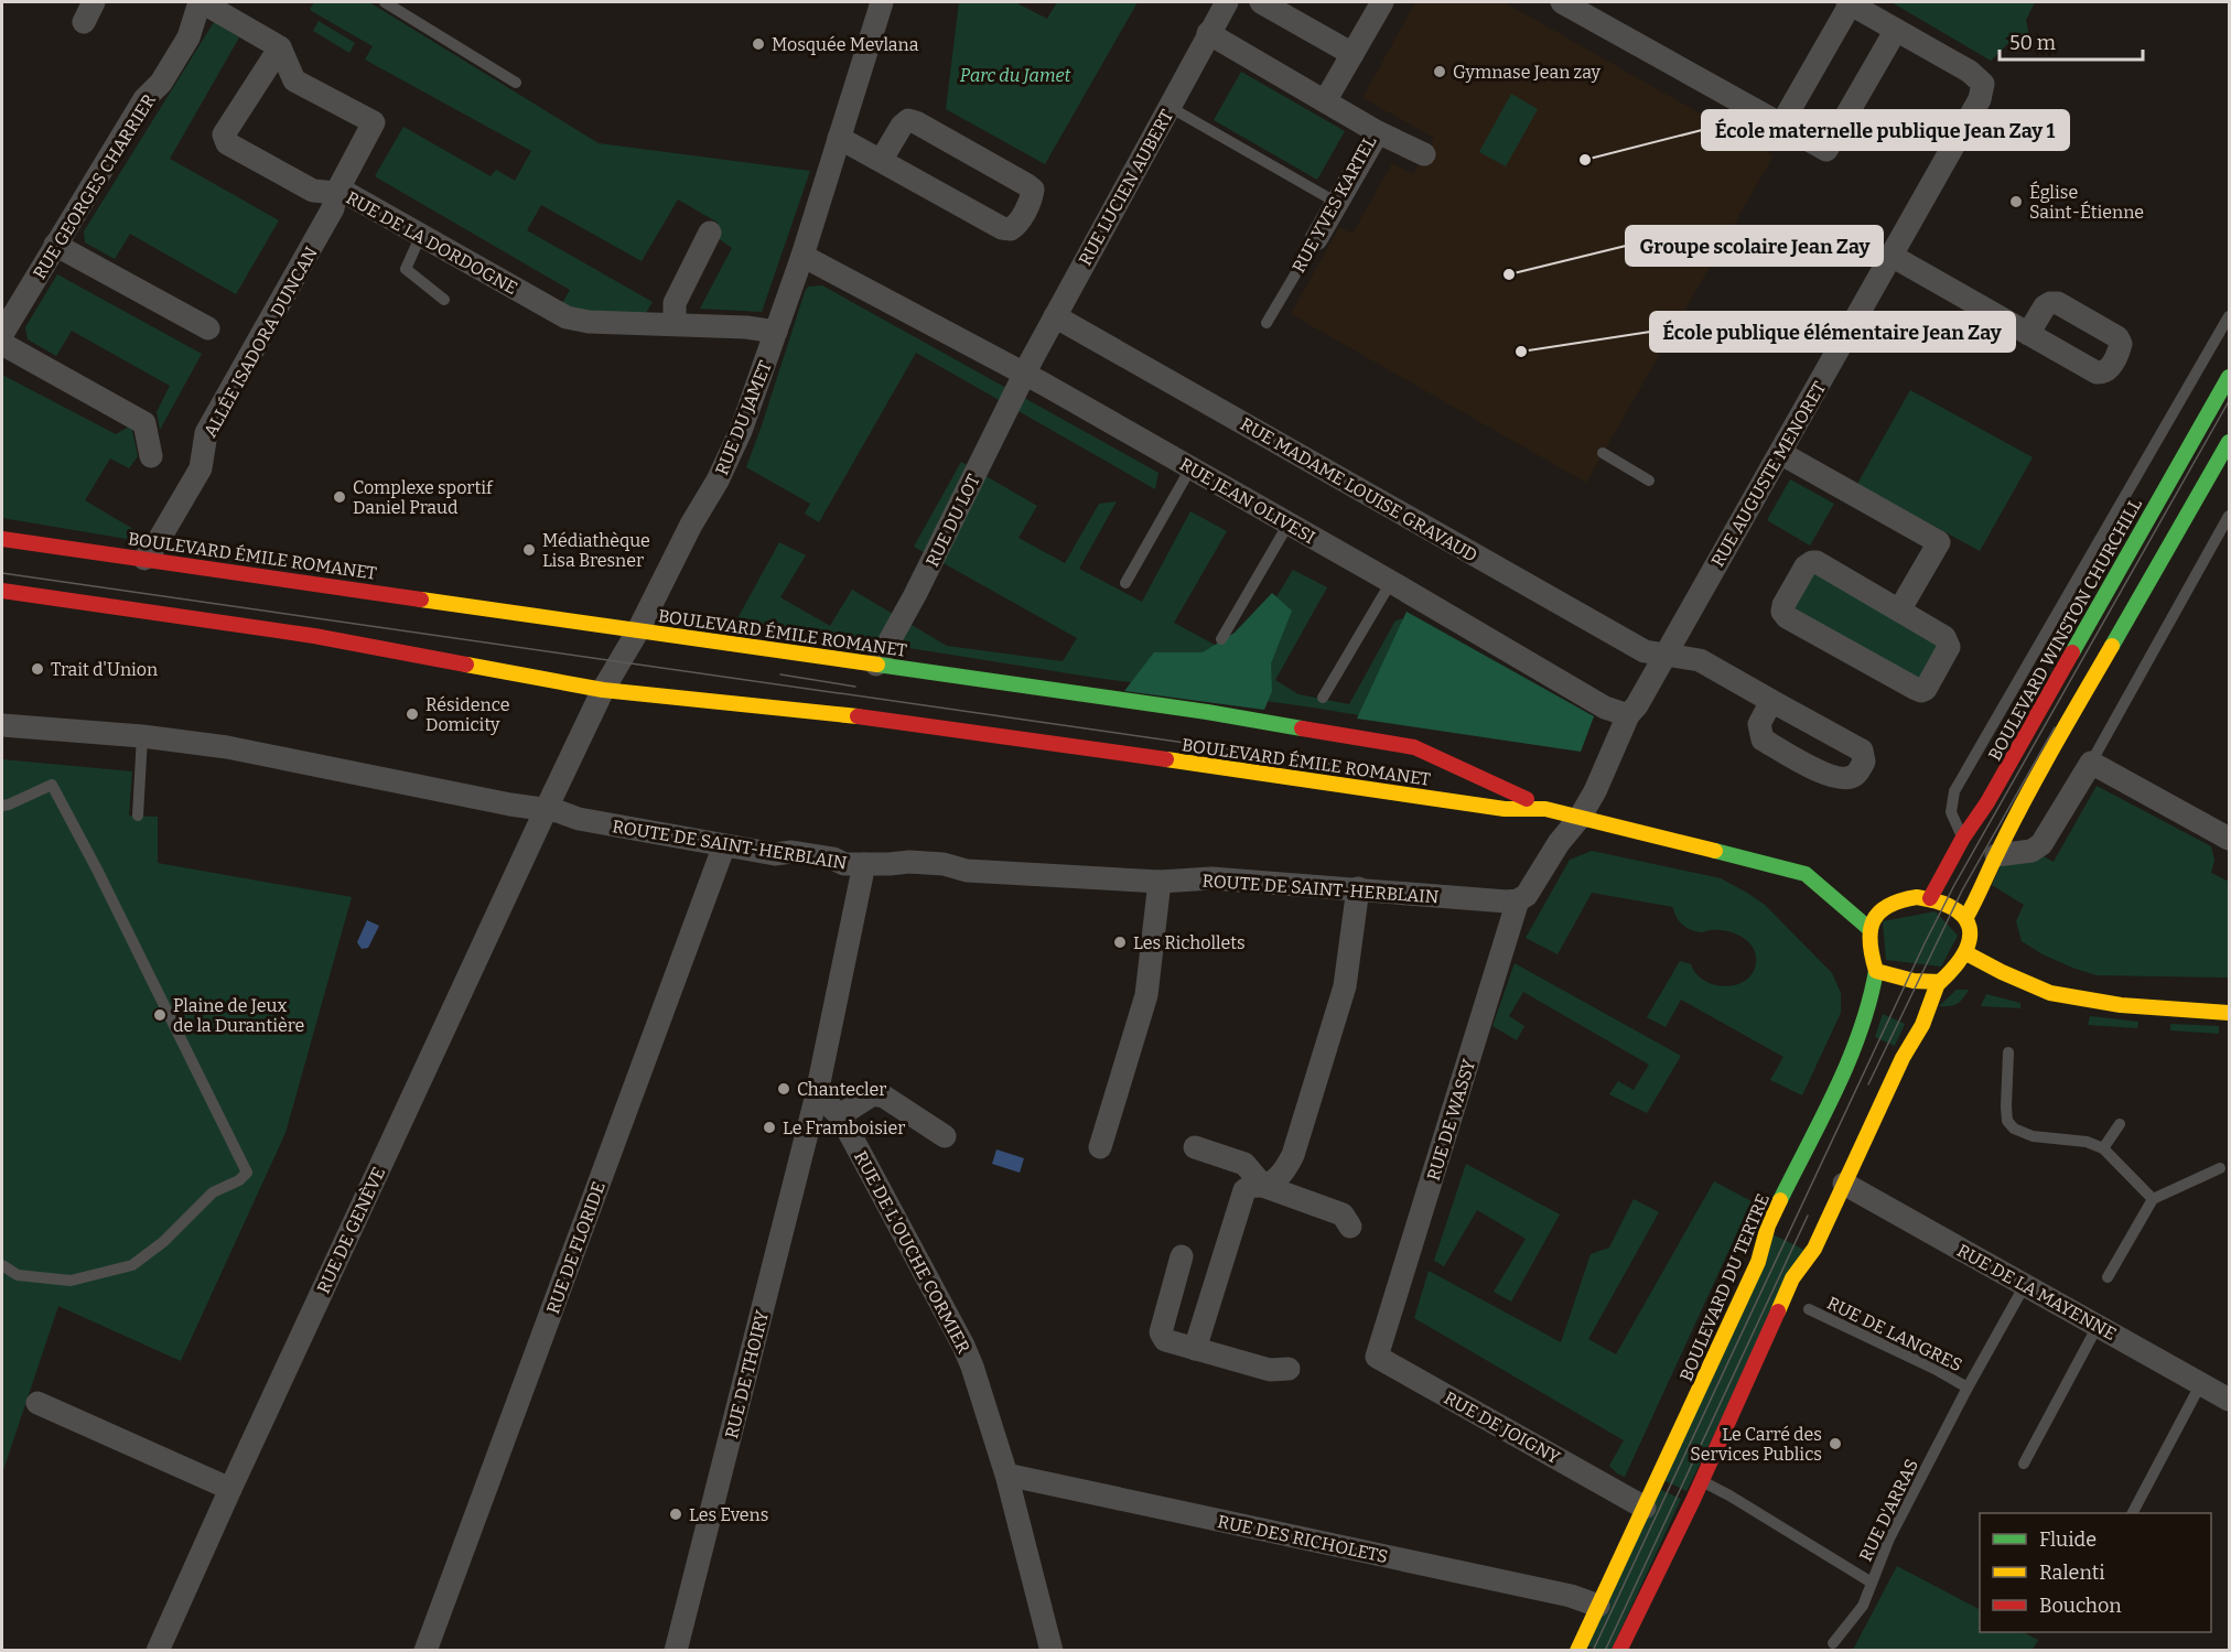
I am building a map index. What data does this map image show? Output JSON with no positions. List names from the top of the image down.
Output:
{
  "streets": {
    "main road": ["BOULEVARD ÉMILE ROMANET", "BOULEVARD WINSTON CHURCHILL", "BOULEVARD DU TERTRE"],
    "street": [
      "RUE GEORGES CHARRIER",
      "RUE LUCIEN AUBERT",
      "RUE YVES KARTEL",
      "RUE DE LA DORDOGNE",
      "ALLÉE ISADORA DUNCAN",
      "RUE DU JAMET",
      "RUE AUGUSTE MENORET",
      "RUE MADAME LOUISE GRAVAUD",
      "RUE JEAN OLIVESI",
      "RUE DU LOT",
      "ROUTE DE SAINT-HERBLAIN",
      "RUE DE WASSY",
      "RUE DE GENÈVE",
      "RUE DE FLORIDE",
      "RUE DE L'OUCHE CORMIER",
      "RUE DE LA MAYENNE",
      "RUE DE THOIRY",
      "RUE DE JOIGNY",
      "RUE DES RICHOLETS"
    ],
    "lane": ["RUE DE LANGRES", "RUE D'ARRAS"]
  },
  "crossings": [
    ["RUE LUCIEN AUBERT", "RUE YVES KARTEL"],
    ["RUE LUCIEN AUBERT", "RUE MADAME LOUISE GRAVAUD"],
    ["RUE LUCIEN AUBERT", "RUE JEAN OLIVESI"],
    ["RUE LUCIEN AUBERT", "RUE DU LOT"],
    ["RUE DE LA DORDOGNE", "ALLÉE ISADORA DUNCAN"],
    ["RUE DE LA DORDOGNE", "RUE DU JAMET"],
    ["ALLÉE ISADORA DUNCAN", "BOULEVARD ÉMILE ROMANET"],
    ["RUE DU JAMET", "RUE JEAN OLIVESI"],
    ["RUE DU JAMET", "BOULEVARD ÉMILE ROMANET"],
    ["RUE DU JAMET", "ROUTE DE SAINT-HERBLAIN"],
    ["RUE DU JAMET", "RUE DE GENÈVE"],
    ["RUE AUGUSTE MENORET", "RUE MADAME LOUISE GRAVAUD"],
    ["RUE JEAN OLIVESI", "RUE DU LOT"],
    ["RUE DU LOT", "BOULEVARD ÉMILE ROMANET"],
    ["BOULEVARD ÉMILE ROMANET", "BOULEVARD WINSTON CHURCHILL"],
    ["BOULEVARD ÉMILE ROMANET", "BOULEVARD DU TERTRE"],
    ["BOULEVARD WINSTON CHURCHILL", "BOULEVARD DU TERTRE"],
    ["ROUTE DE SAINT-HERBLAIN", "RUE DE WASSY"],
    ["ROUTE DE SAINT-HERBLAIN", "RUE DE GENÈVE"],
    ["ROUTE DE SAINT-HERBLAIN", "RUE DE FLORIDE"],
    ["RUE DE WASSY", "RUE DE JOIGNY"],
    ["RUE DE L'OUCHE CORMIER", "RUE DE THOIRY"],
    ["RUE DE L'OUCHE CORMIER", "RUE DES RICHOLETS"],
    ["BOULEVARD DU TERTRE", "RUE DE JOIGNY"],
    ["BOULEVARD DU TERTRE", "RUE DES RICHOLETS"],
    ["RUE DE LA MAYENNE", "RUE DE LANGRES"],
    ["RUE DE LANGRES", "RUE D'ARRAS"]
  ],
  "parks": ["Parc du Jamet"],
  "places": [
    "Mosquée Mevlana",
    "Gymnase Jean zay",
    "École maternelle publique Jean Zay 1",
    "Église Saint-Étienne",
    "Groupe scolaire Jean Zay",
    "École publique élémentaire Jean Zay",
    "Complexe sportif Daniel Praud",
    "Médiathèque Lisa Bresner",
    "Trait d'Union",
    "Résidence Domicity",
    "Les Richollets",
    "Plaine de Jeux de la Durantière",
    "Chantecler",
    "Le Framboisier",
    "Le Carré des Services Publics",
    "Les Evens"
  ],
  "legend": ["Fluide", "Ralenti", "Bouchon"],
  "scale_bar": "50 m"
}
